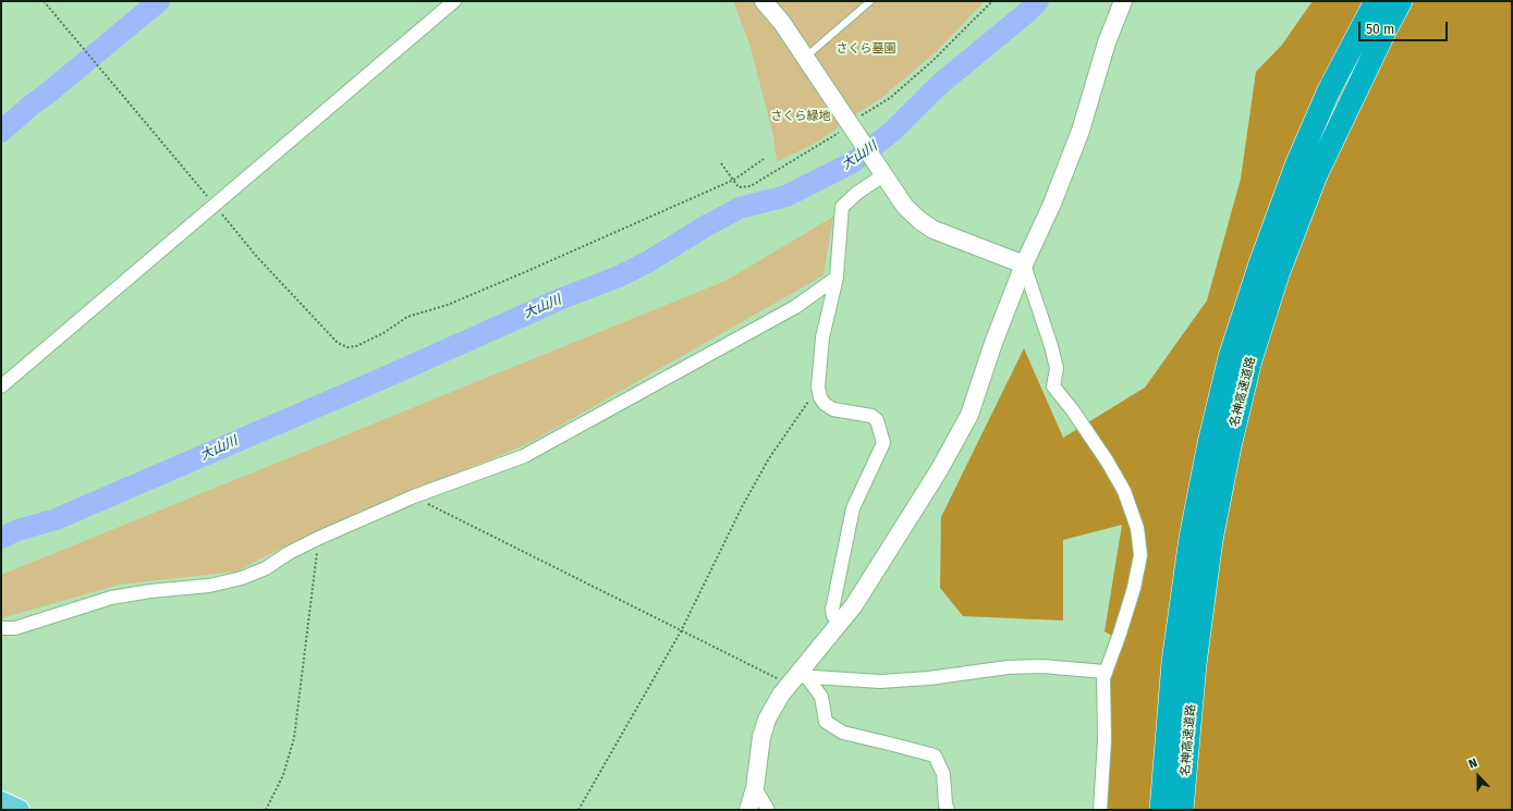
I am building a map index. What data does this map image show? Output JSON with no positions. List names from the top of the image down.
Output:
{
  "streets": {
    "highway": ["名神高速道路"]
  },
  "water": ["大山川"],
  "parks": ["さくら墓園", "さくら緑地"],
  "scale_bar": "50 m",
  "north": "top"
}
